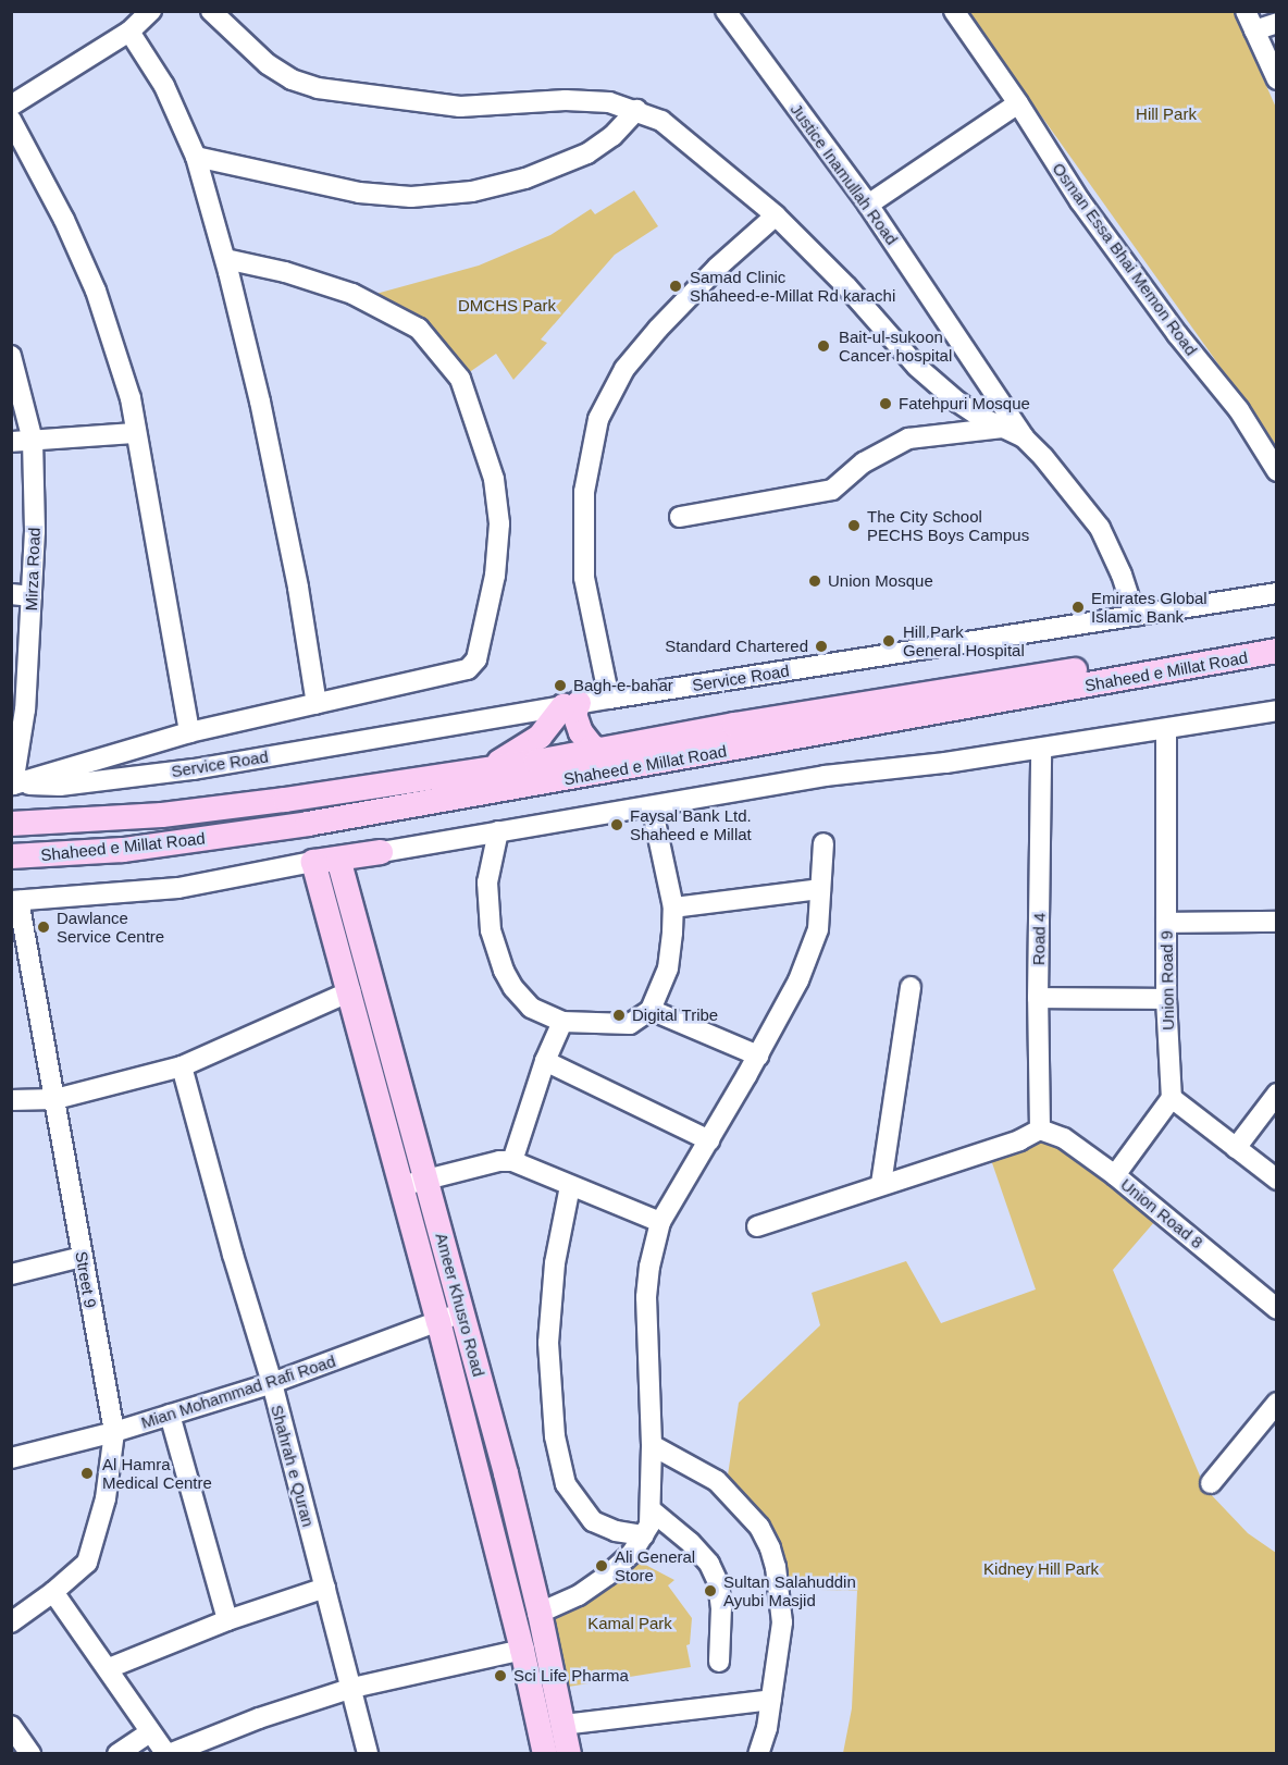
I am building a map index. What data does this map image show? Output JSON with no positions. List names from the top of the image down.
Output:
{
  "streets": {
    "main road": ["Shaheed e Millat Road", "Ameer Khusro Road"],
    "street": [
      "Justice Inamullah Road",
      "Osman Essa Bhai Memon Road",
      "Mirza Road",
      "Service Road",
      "Road 4",
      "Union Road 9",
      "Union Road 8",
      "Street 9",
      "Mian Mohammad Rafi Road",
      "Shahrah e Quran"
    ]
  },
  "crossings": [
    ["Mirza Road", "Service Road"],
    ["Road 4", "Union Road 8"],
    ["Street 9", "Mian Mohammad Rafi Road"],
    ["Ameer Khusro Road", "Mian Mohammad Rafi Road"],
    ["Mian Mohammad Rafi Road", "Shahrah e Quran"]
  ],
  "parks": [
    "Hill Park",
    "DMCHS Park",
    "Kidney Hill Park",
    "Kamal Park"
  ],
  "places": [
    "Samad Clinic Shaheed-e-Millat Rd karachi",
    "Bait-ul-sukoon Cancer hospital",
    "Fatehpuri Mosque",
    "The City School PECHS Boys Campus",
    "Union Mosque",
    "Emirates Global Islamic Bank",
    "Hill Park General Hospital",
    "Standard Chartered",
    "Bagh-e-bahar",
    "Faysal Bank Ltd. Shaheed e Millat",
    "Dawlance Service Centre",
    "Digital Tribe",
    "Al Hamra Medical Centre",
    "Ali General Store",
    "Sultan Salahuddin Ayubi Masjid",
    "Sci Life Pharma"
  ]
}
